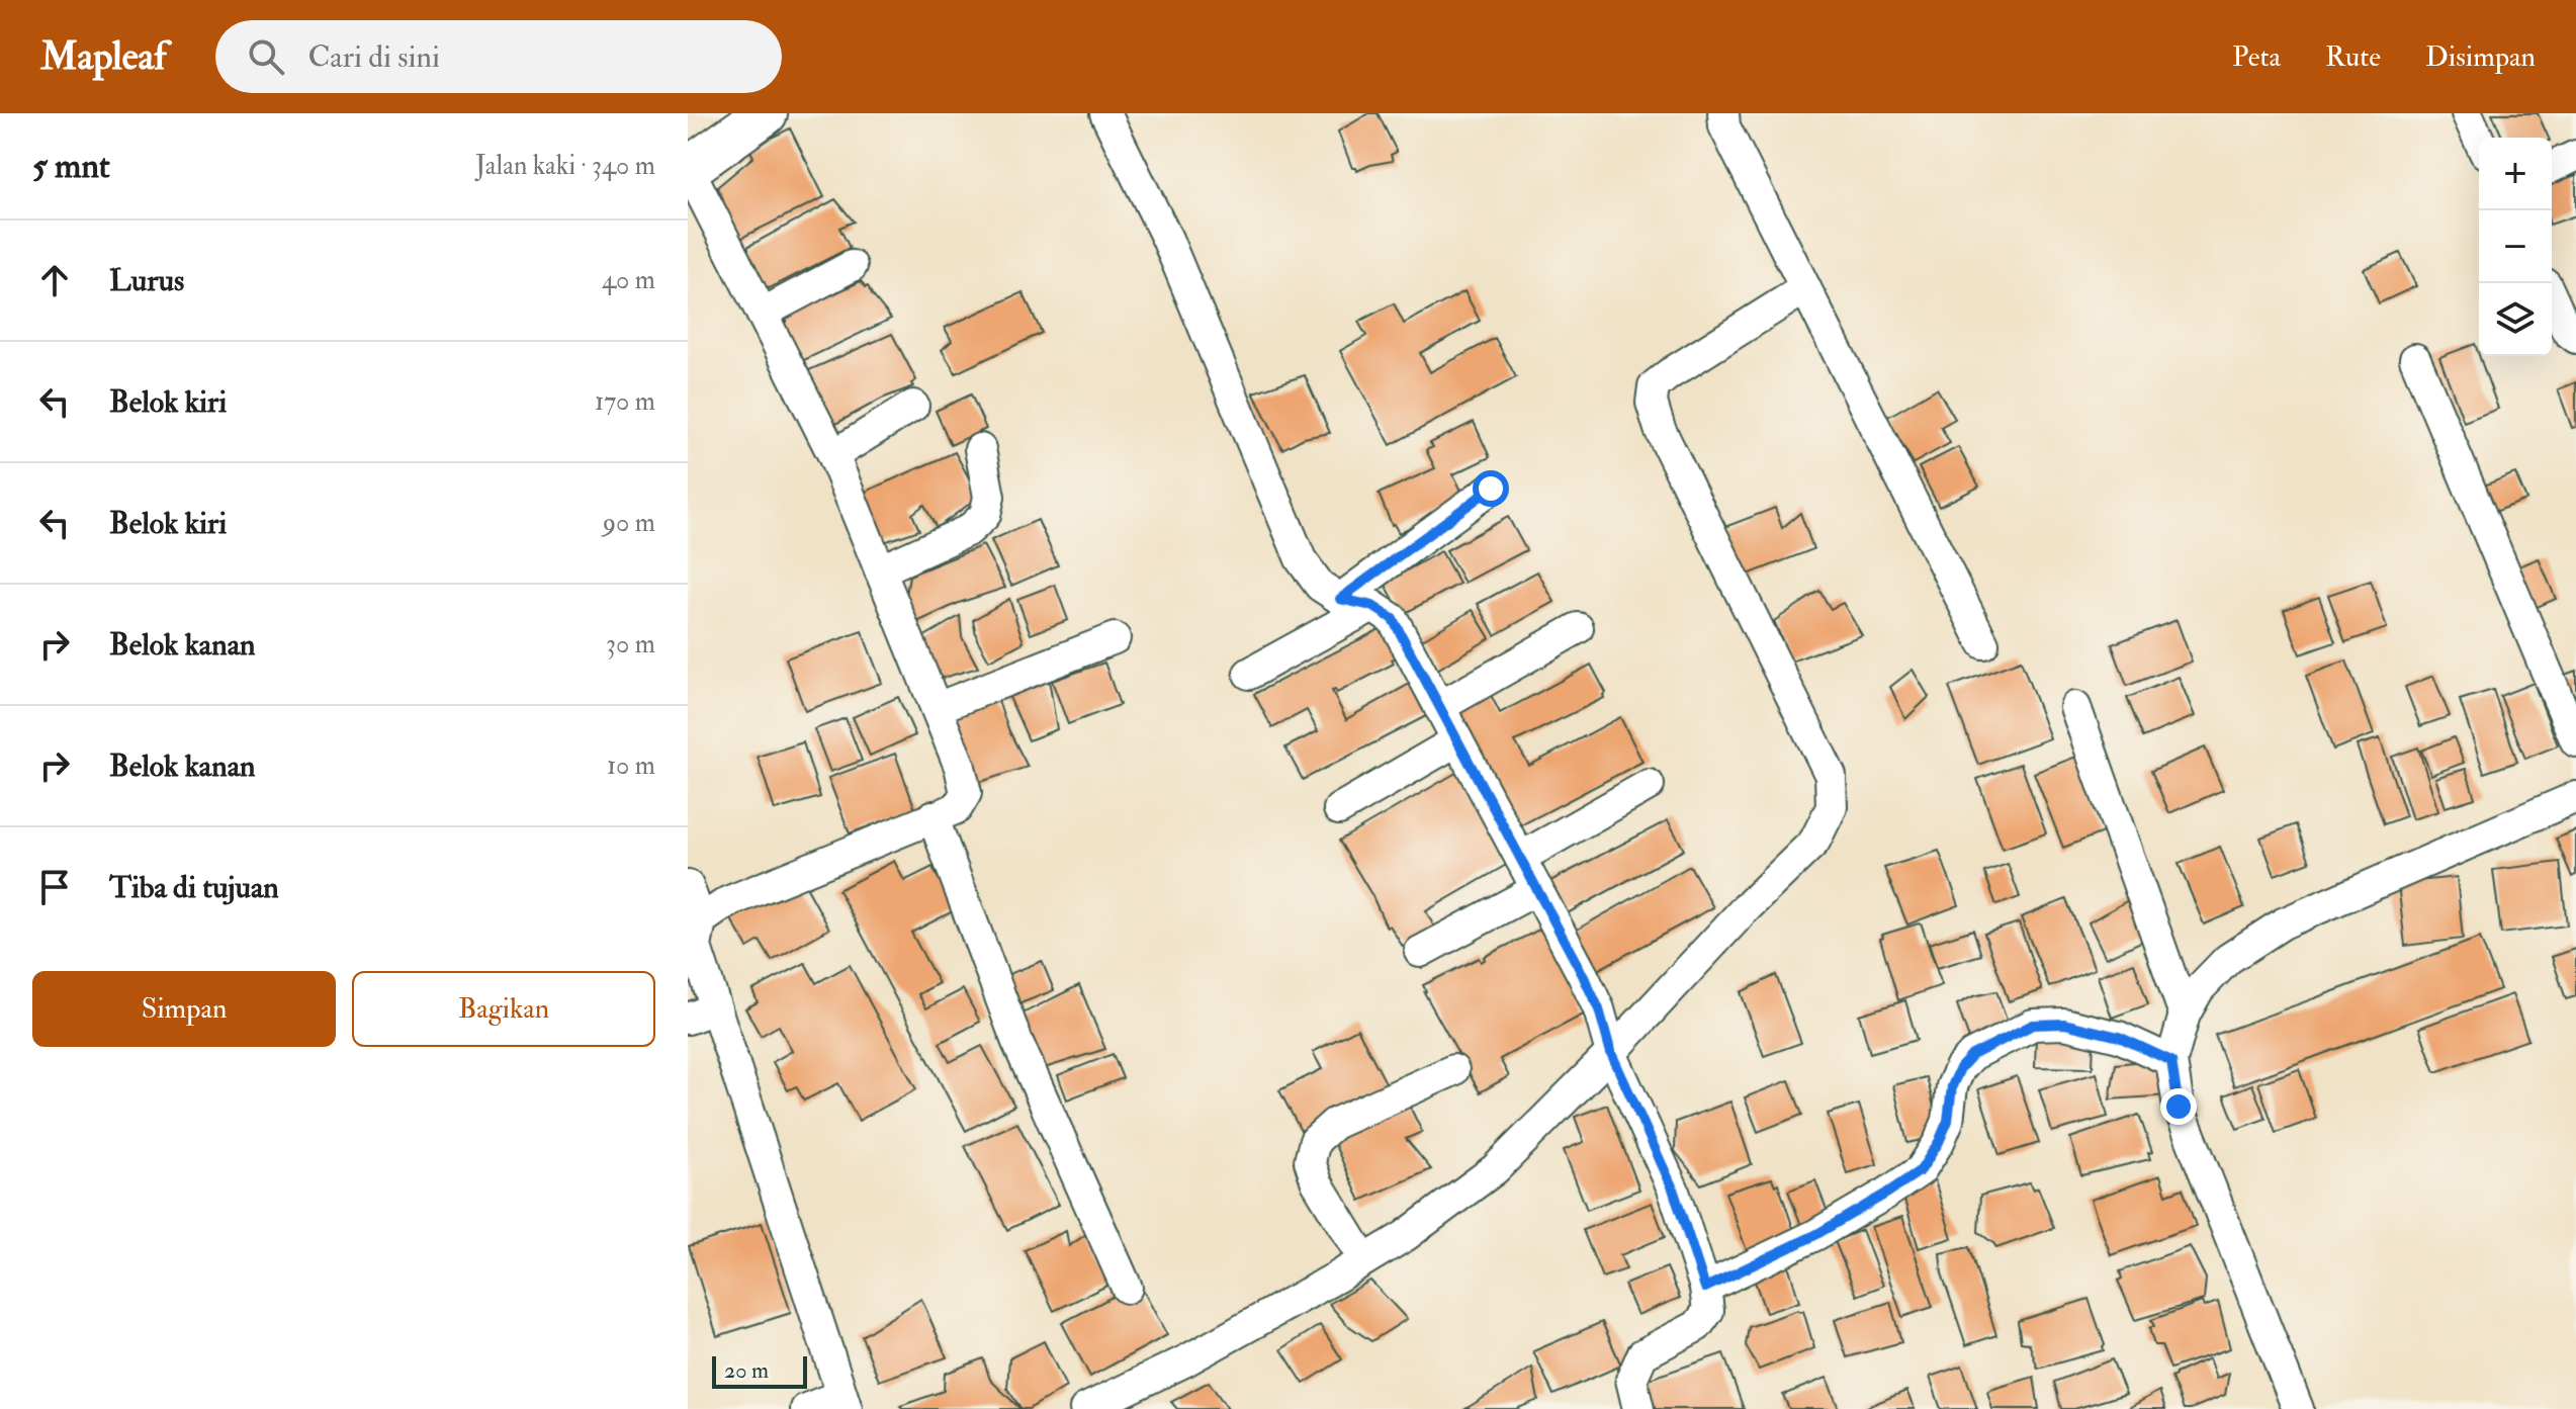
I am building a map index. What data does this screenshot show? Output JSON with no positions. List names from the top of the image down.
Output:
{
  "scale_bar": "20 m",
  "page": {
    "header": "Mapleaf",
    "search": "Cari di sini",
    "nav": ["Peta", "Rute", "Disimpan"],
    "heading": ["5 mnt", "Jalan kaki · 340 m"],
    "map_buttons": ["+", "−"],
    "list": [
      ["Lurus", "40 m"],
      ["Belok kiri", "170 m"],
      ["Belok kiri", "90 m"],
      ["Belok kanan", "30 m"],
      ["Belok kanan", "10 m"],
      "Tiba di tujuan"
    ],
    "buttons": ["Simpan", "Bagikan"],
    "scale": "20 m"
  }
}
